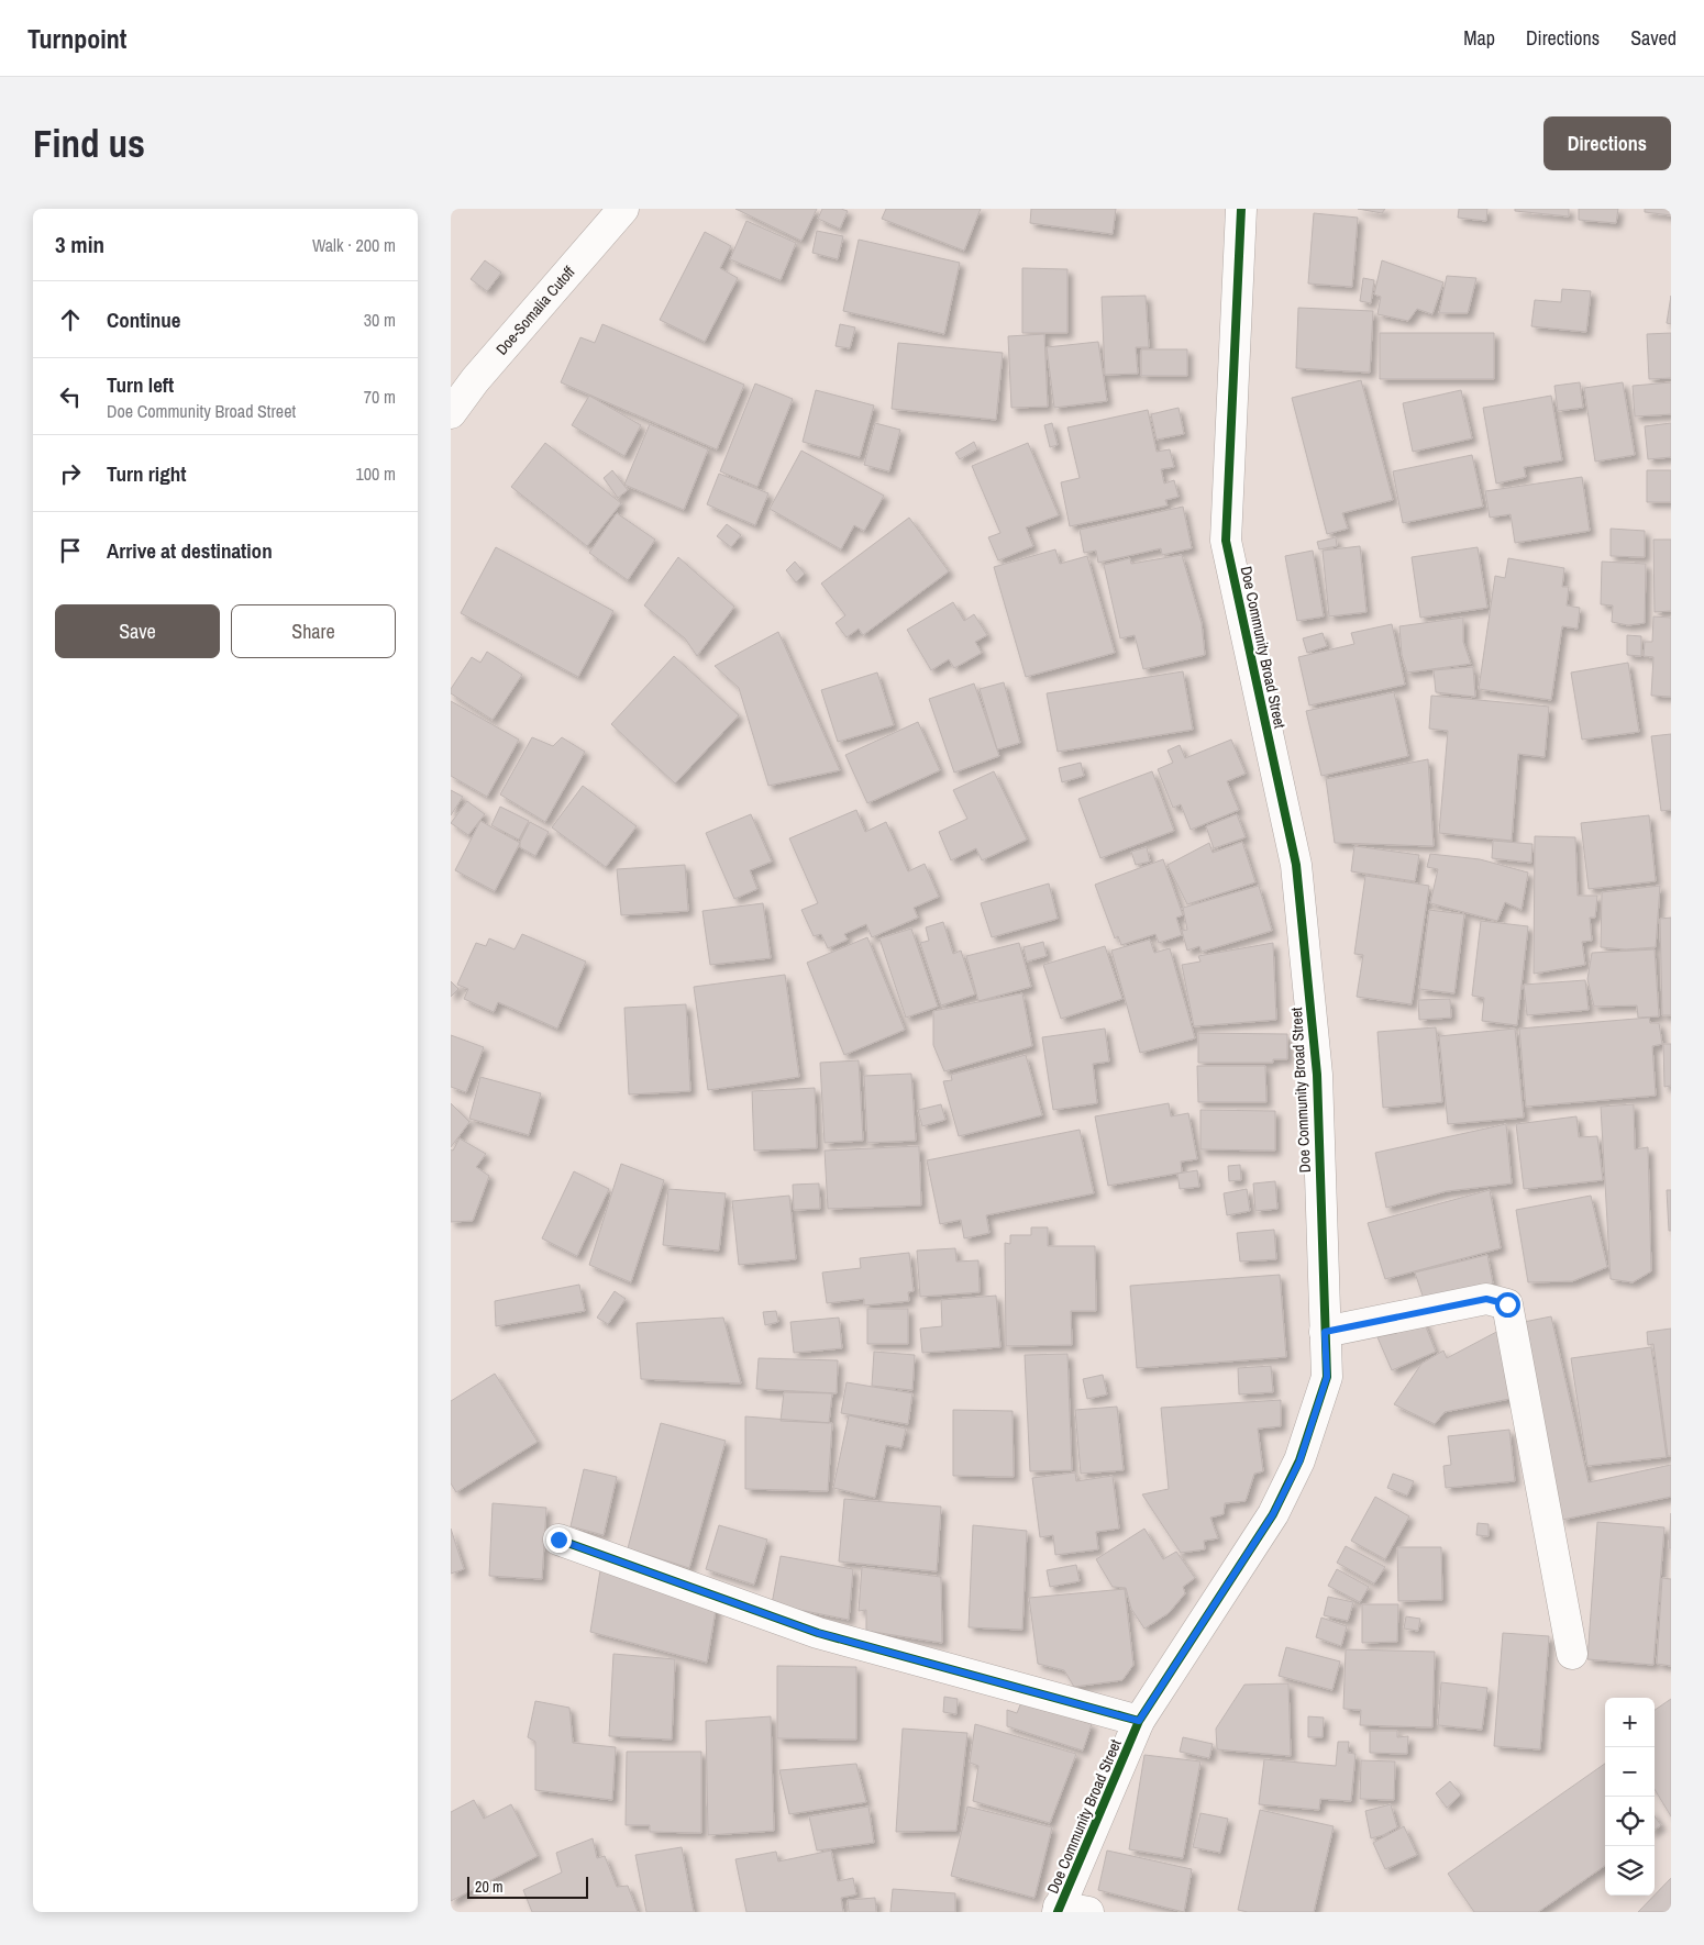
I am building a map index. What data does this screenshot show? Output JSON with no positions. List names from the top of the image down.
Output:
{
  "streets": {
    "street": ["Doe-Somalia Cutoff", "Doe Community Broad Street"]
  },
  "scale_bar": "20 m",
  "page": {
    "header": "Turnpoint",
    "nav": ["Map", "Directions", "Saved"],
    "buttons": [
      "Directions",
      ["Save", "Share"]
    ],
    "title": "Find us",
    "heading": ["3 min", "Walk · 200 m"],
    "list": [
      ["Continue", "30 m"],
      ["Turn left", "Doe Community Broad Street", "70 m"],
      ["Turn right", "100 m"],
      "Arrive at destination"
    ],
    "map_buttons": ["+", "−"],
    "scale": "20 m"
  }
}
